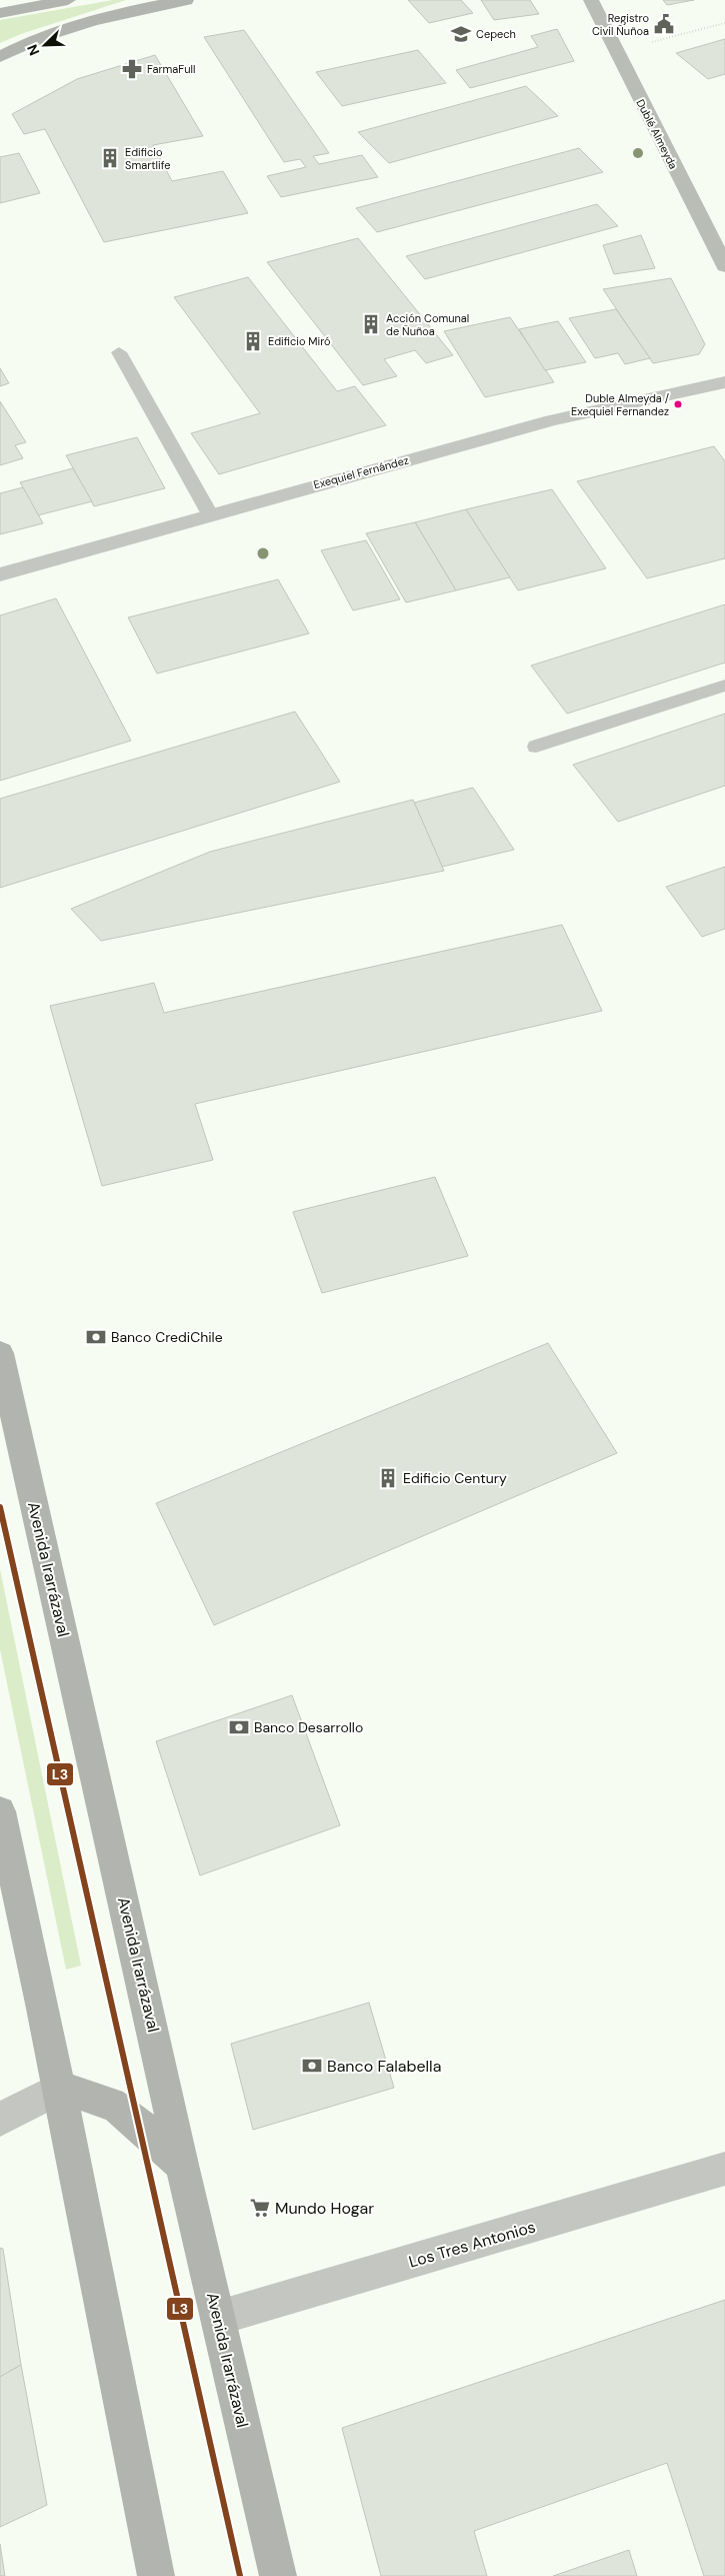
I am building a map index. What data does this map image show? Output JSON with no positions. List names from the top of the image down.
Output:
{
  "streets": {
    "main road": ["Dublé Almeyda", "Avenida Irarrázaval"],
    "street": ["Exequiel Fernández", "Los Tres Antonios"]
  },
  "crossings": [
    ["Avenida Irarrázaval", "Los Tres Antonios"]
  ],
  "places": {
    "public building": ["Registro Civil Ñuñoa"],
    "school or university": ["Cepech"],
    "pharmacy": ["FarmaFull"],
    "building": [
      "Edificio Smartlife",
      "Acción Comunal de Ñuñoa",
      "Edificio Miró",
      "Edificio Century"
    ],
    "other": ["Duble Almeyda / Exequiel Fernandez"],
    "bank": ["Banco CrediChile", "Banco Desarrollo", "Banco Falabella"],
    "supermarket": ["Mundo Hogar"]
  },
  "lines": ["transit line L3"],
  "north": "bottom left"
}
